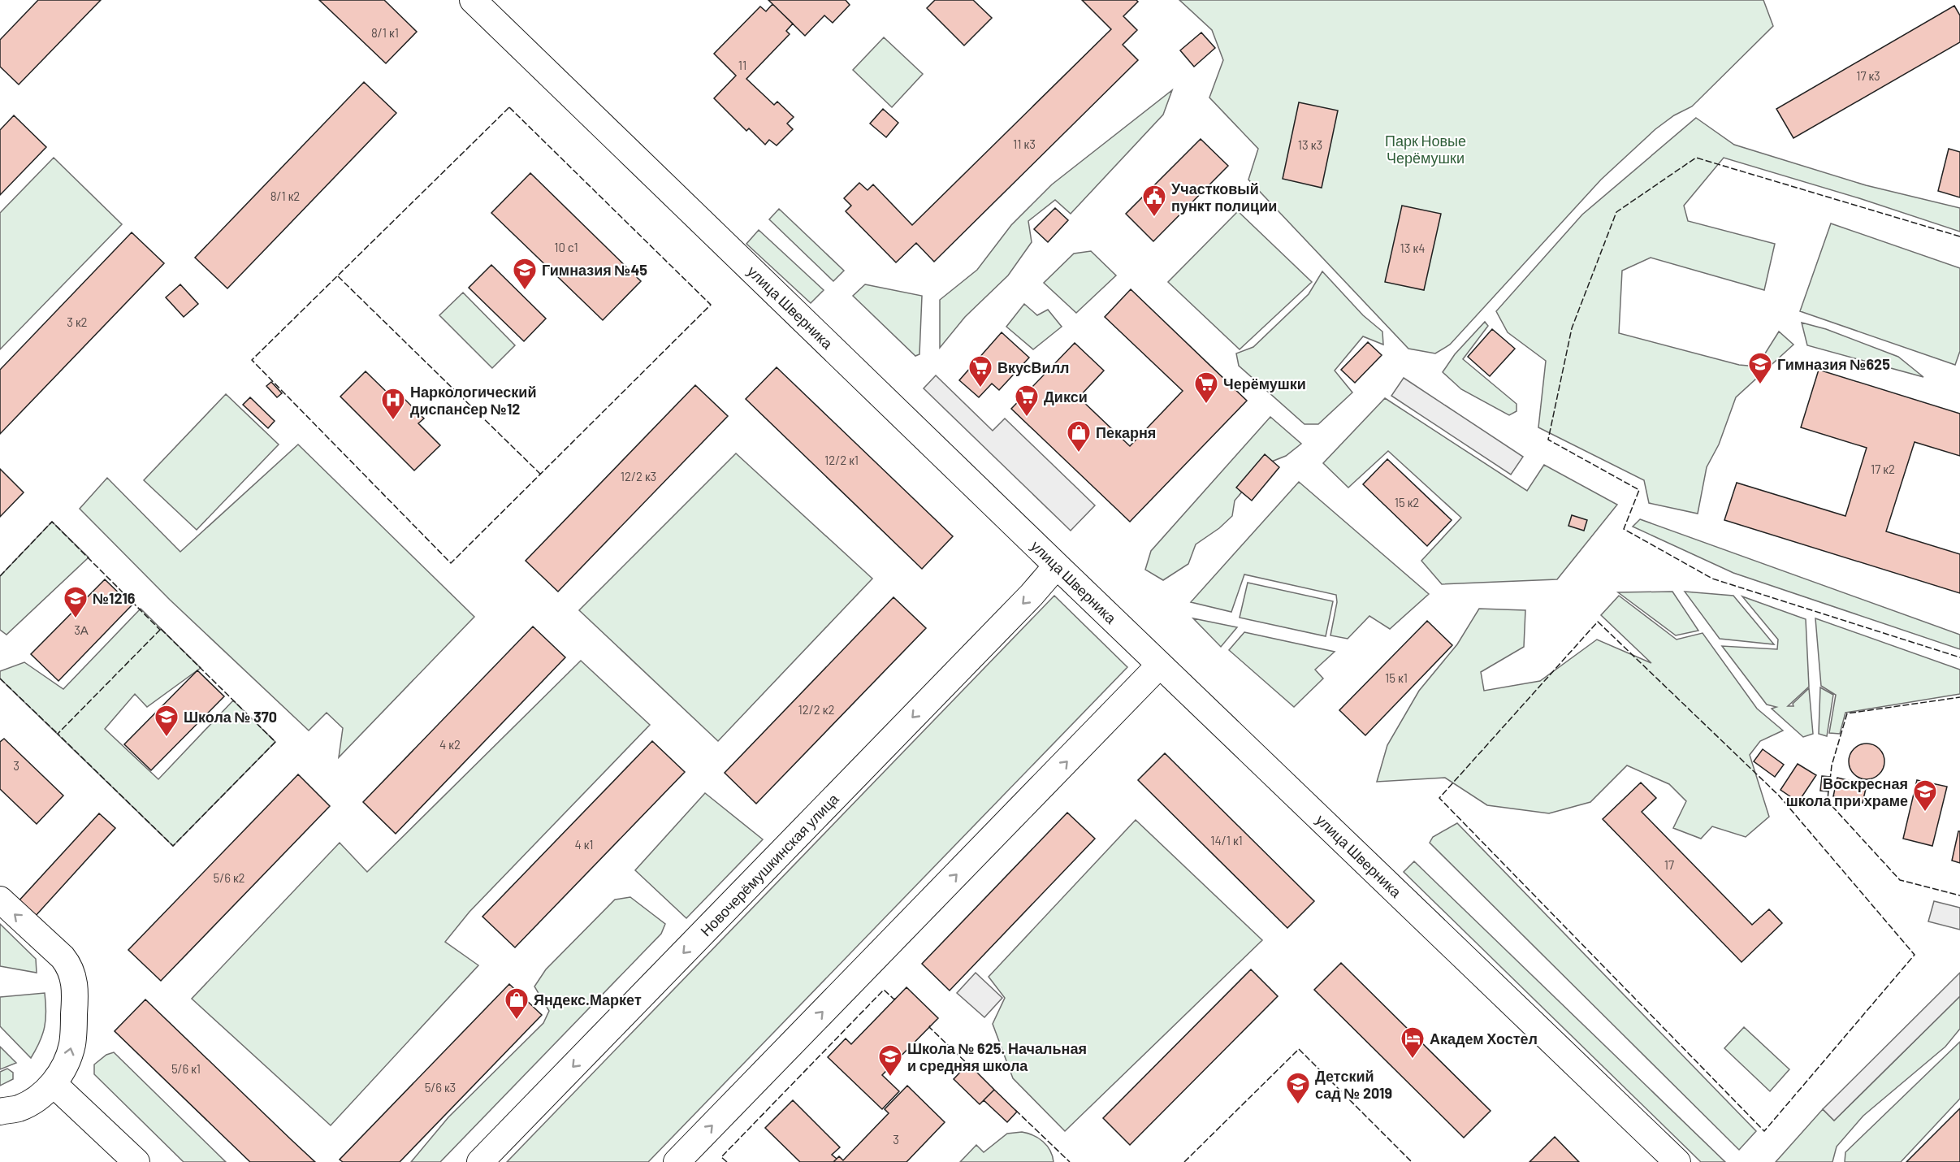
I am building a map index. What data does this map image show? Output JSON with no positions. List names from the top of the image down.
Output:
{
  "streets": {
    "street": ["улица Шверника", "Новочерёмушкинская улица"]
  },
  "crossings": [
    ["улица Шверника", "Новочерёмушкинская улица"]
  ],
  "parks": ["Парк Новые Черёмушки"],
  "places": {
    "public building": ["Участковый пункт полиции"],
    "school or university": [
      "Гимназия №45",
      "Гимназия №625",
      "№1216",
      "Школа № 370",
      "Воскресная школа при храме",
      "Школа № 625. Начальная и средняя школа",
      "Детский сад № 2019"
    ],
    "supermarket": ["ВкусВилл", "Черёмушки", "Дикси"],
    "hospital": ["Наркологический диспансер №12"],
    "shop": ["Пекарня", "Яндекс.Маркет"],
    "hotel": ["Академ Хостел"]
  },
  "house_numbers": [
    "8/1 к1",
    "11",
    "17 к3",
    "11 к3",
    "13 к3",
    "8/1 к2",
    "10 с1",
    "13 к4",
    "3 к2",
    "12/2 к1",
    "17 к2",
    "12/2 к3",
    "15 к2",
    "3А",
    "15 к1",
    "12/2 к2",
    "4 к2",
    "3",
    "14/1 к1",
    "4 к1",
    "17",
    "5/6 к2",
    "5/6 к1",
    "5/6 к3",
    "3"
  ]
}
